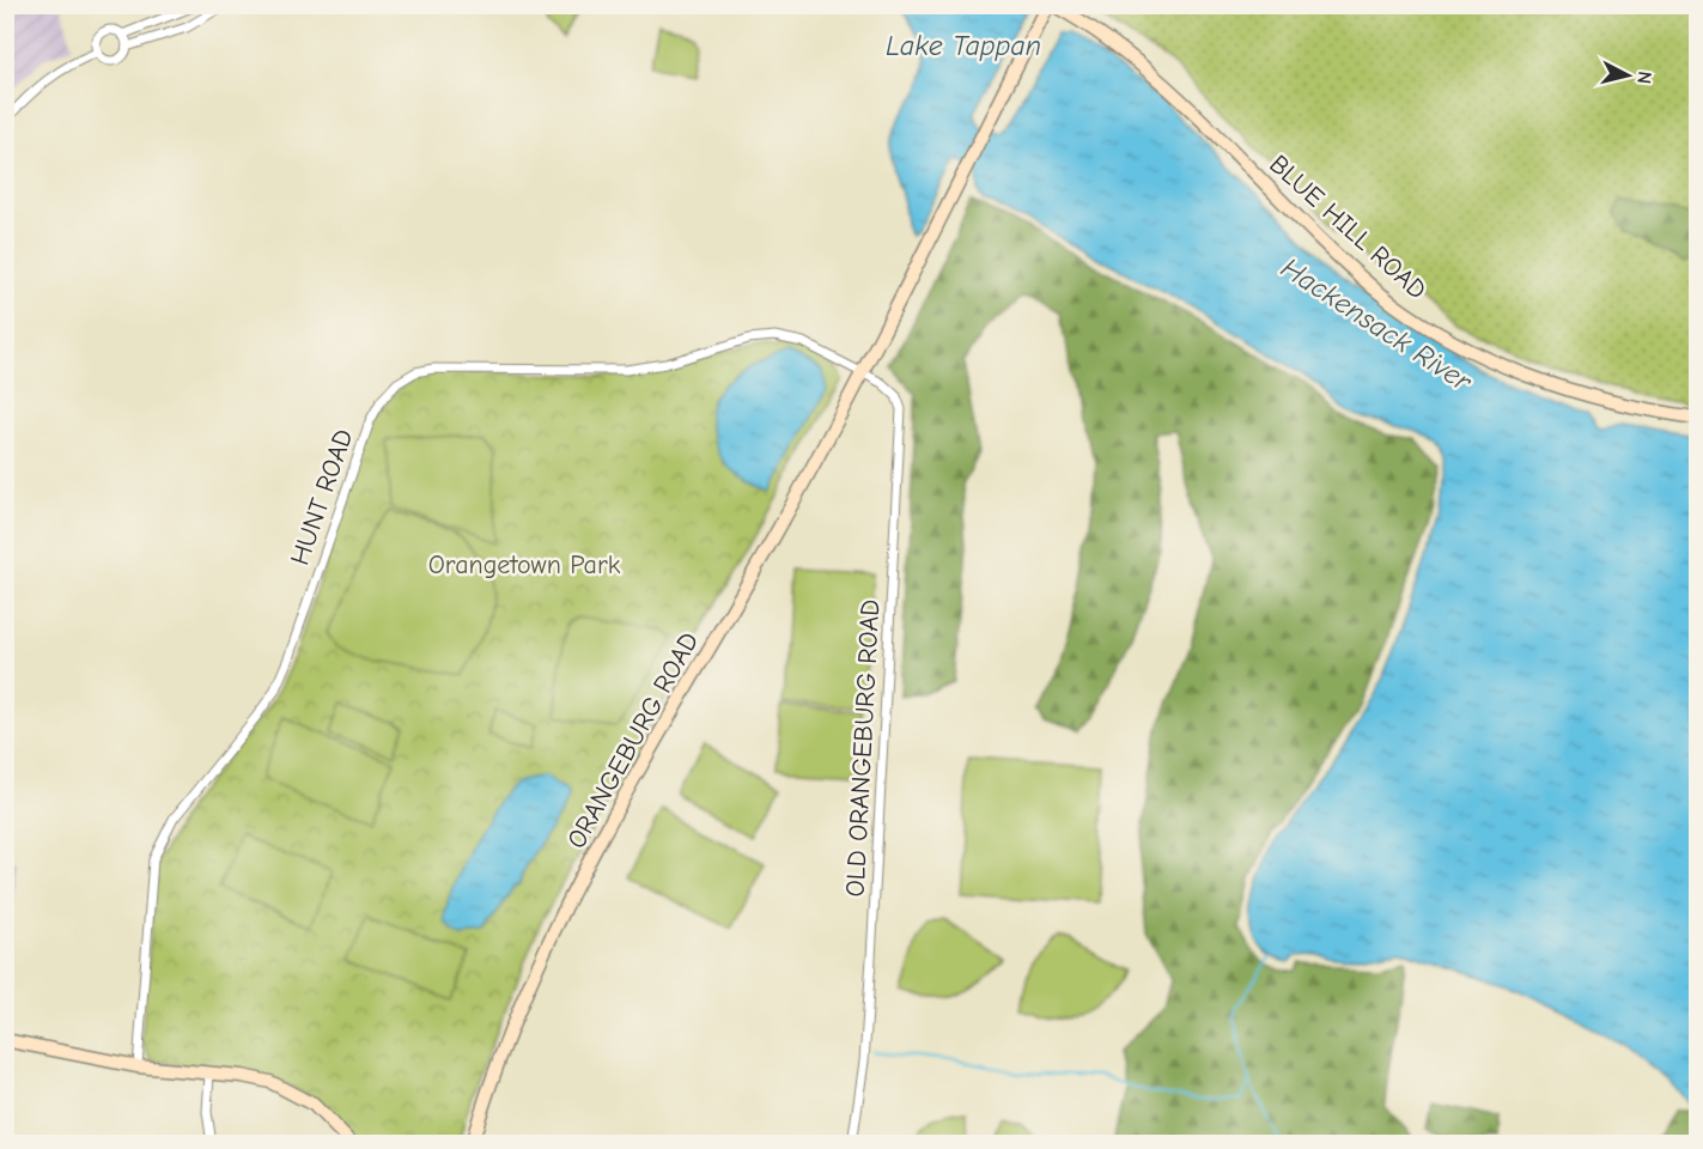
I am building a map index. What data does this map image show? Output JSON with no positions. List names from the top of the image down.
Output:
{
  "streets": {
    "main road": ["BLUE HILL ROAD", "ORANGEBURG ROAD"],
    "street": ["HUNT ROAD", "OLD ORANGEBURG ROAD"]
  },
  "crossings": [
    ["HUNT ROAD", "ORANGEBURG ROAD"],
    ["HUNT ROAD", "OLD ORANGEBURG ROAD"],
    ["ORANGEBURG ROAD", "OLD ORANGEBURG ROAD"]
  ],
  "water": ["Lake Tappan", "Hackensack River"],
  "parks": ["Orangetown Park"],
  "north": "right"
}
